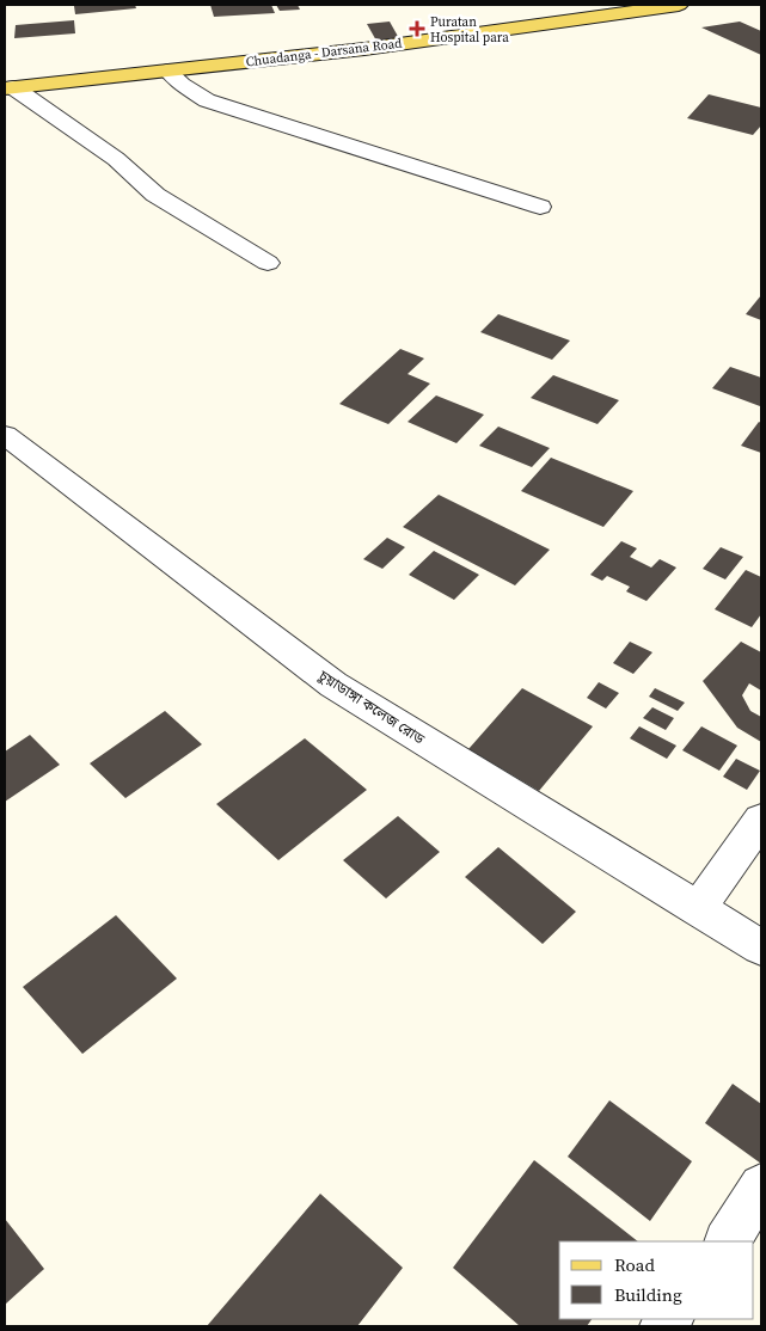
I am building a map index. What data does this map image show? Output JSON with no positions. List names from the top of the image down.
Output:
{
  "streets": {
    "main road": ["Chuadanga - Darsana Road"],
    "street": ["চুয়াডাঙ্গা কলেজ রোড"]
  },
  "places": {
    "health": ["Puratan Hospital para"]
  },
  "legend": ["Road", "Building"]
}
